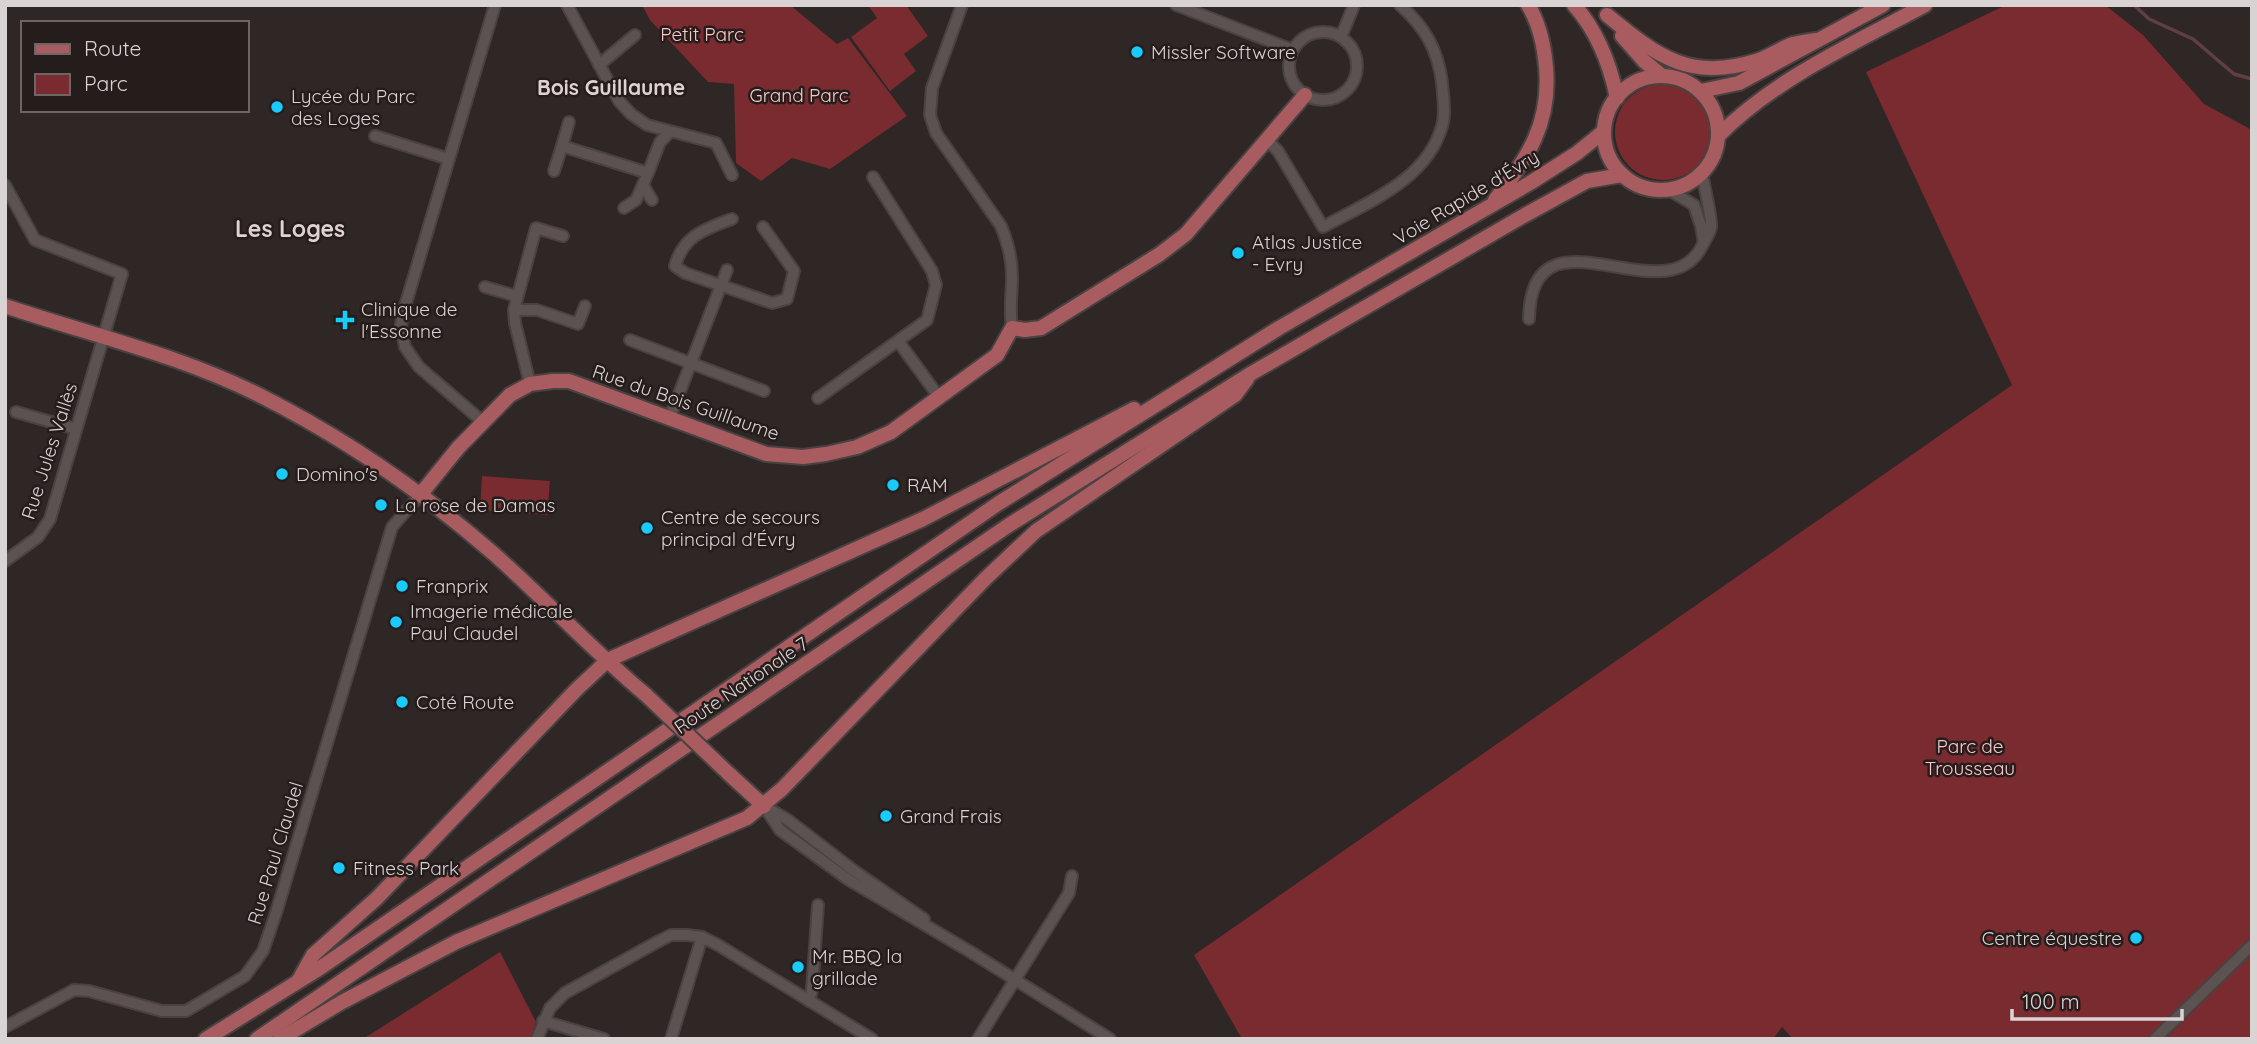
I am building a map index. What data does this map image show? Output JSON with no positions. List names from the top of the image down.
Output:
{
  "streets": {
    "main road": ["Voie Rapide d'Évry", "Rue du Bois Guillaume", "Route Nationale 7"],
    "street": ["Rue Jules Vallès", "Rue Paul Claudel"]
  },
  "crossings": [
    ["Voie Rapide d'Évry", "Route Nationale 7"],
    ["Rue du Bois Guillaume", "Rue Paul Claudel"]
  ],
  "districts": ["Bois Guillaume", "Les Loges"],
  "parks": ["Petit Parc", "Grand Parc", "Parc de Trousseau"],
  "places": {
    "other": [
      "Missler Software",
      "Lycée du Parc des Loges",
      "Atlas Justice - Evry",
      "Domino's",
      "RAM",
      "La rose de Damas",
      "Centre de secours principal d'Évry",
      "Franprix",
      "Imagerie médicale Paul Claudel",
      "Coté Route",
      "Grand Frais",
      "Fitness Park",
      "Centre équestre",
      "Mr. BBQ la grillade"
    ],
    "health": ["Clinique de l'Essonne"]
  },
  "legend": ["Route", "Parc"],
  "scale_bar": "100 m"
}
